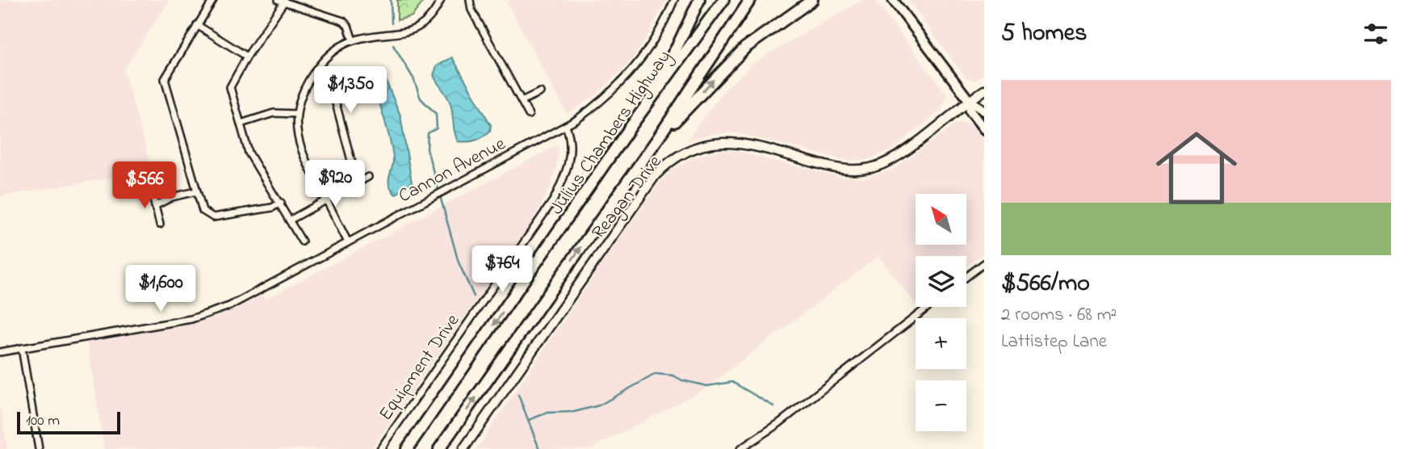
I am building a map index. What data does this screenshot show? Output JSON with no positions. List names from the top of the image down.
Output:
{
  "streets": {
    "highway": ["Julius Chambers Highway"],
    "street": ["Cannon Avenue", "Reagan Drive", "Equipment Drive"]
  },
  "crossings": [
    ["Cannon Avenue", "Equipment Drive"]
  ],
  "scale_bar": "100 m",
  "north": "top left",
  "page": {
    "heading": "5 homes",
    "price": [
      "$1,350",
      "$920",
      "$566",
      "$764",
      "$1,600"
    ],
    "list": [
      {
        "name": "$566/mo",
        "note": "2 rooms · 68 m² · Lattistep Lane"
      }
    ],
    "map_buttons": ["+", "−"],
    "scale": "100 m"
  }
}
